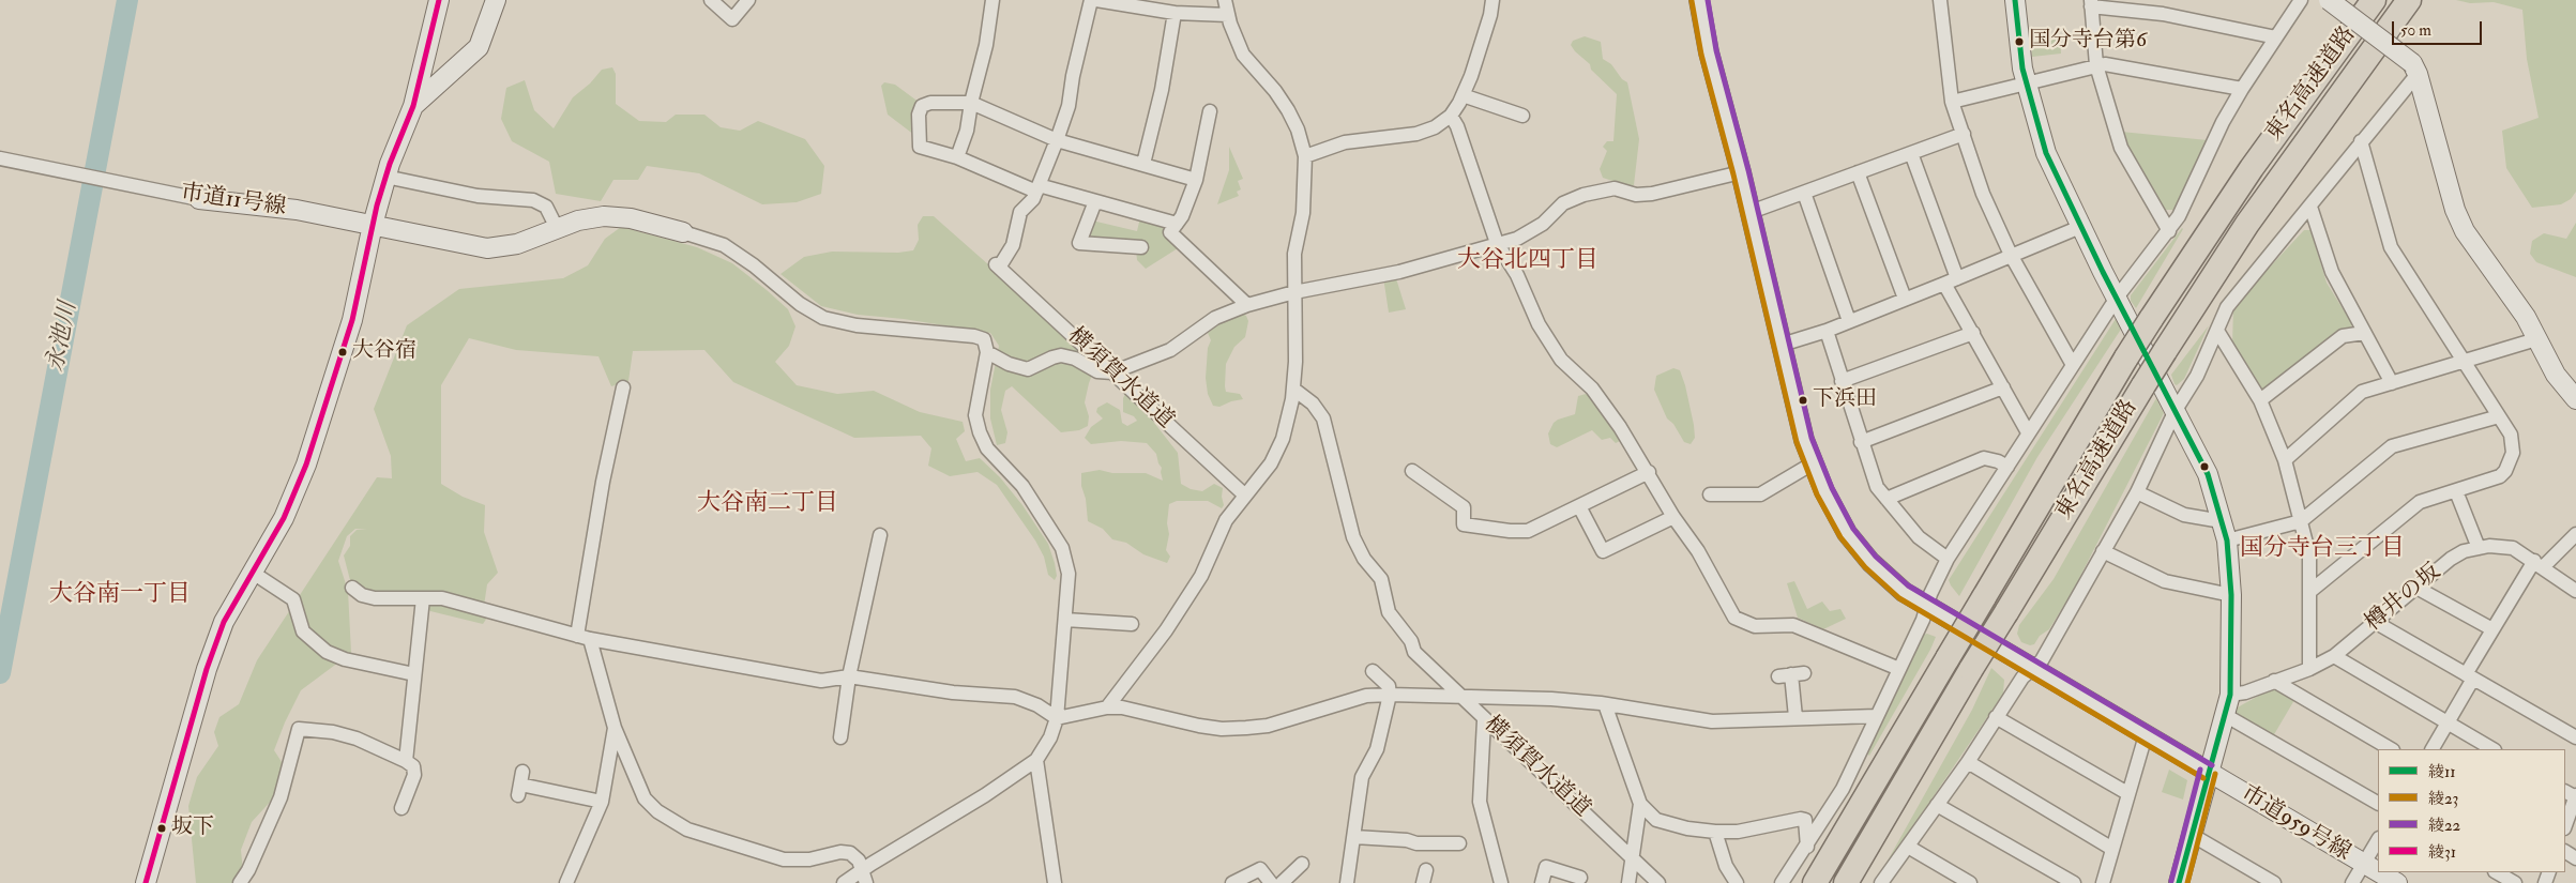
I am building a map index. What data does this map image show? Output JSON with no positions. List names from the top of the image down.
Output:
{
  "streets": {
    "highway": ["東名高速道路"],
    "street": [
      "市道11号線",
      "横須賀水道道",
      "樽井の坂",
      "市道959号線"
    ]
  },
  "districts": [
    "大谷北四丁目",
    "大谷南二丁目",
    "国分寺台三丁目",
    "大谷南一丁目"
  ],
  "water": ["永池川"],
  "places": [
    "国分寺台第6",
    "大谷宿",
    "下浜田",
    "坂下"
  ],
  "lines": [
    "transit line 綾11",
    "transit line 綾22",
    "transit line 綾31",
    "transit line 綾23"
  ],
  "legend": [
    "綾11",
    "綾23",
    "綾22",
    "綾31"
  ],
  "scale_bar": "50 m"
}
